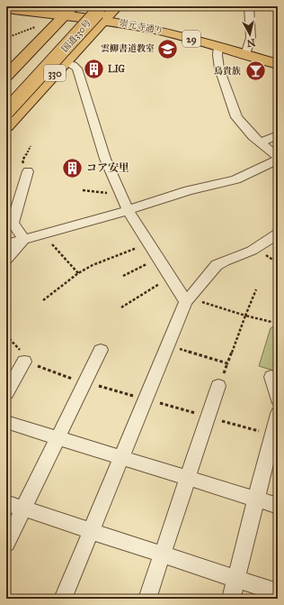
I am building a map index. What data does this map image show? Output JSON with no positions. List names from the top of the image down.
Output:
{
  "streets": {
    "main road": [
      "崇元寺通り",
      "国道330号",
      "29",
      "330"
    ]
  },
  "crossings": [
    ["崇元寺通り", "国道330号"],
    ["崇元寺通り", "29"],
    ["崇元寺通り", "330"],
    ["国道330号", "330"]
  ],
  "places": {
    "school or university": ["雲柳書道教室"],
    "building": ["LIG", "コア安里"],
    "bar": ["鳥貴族"]
  },
  "north": "bottom"
}
